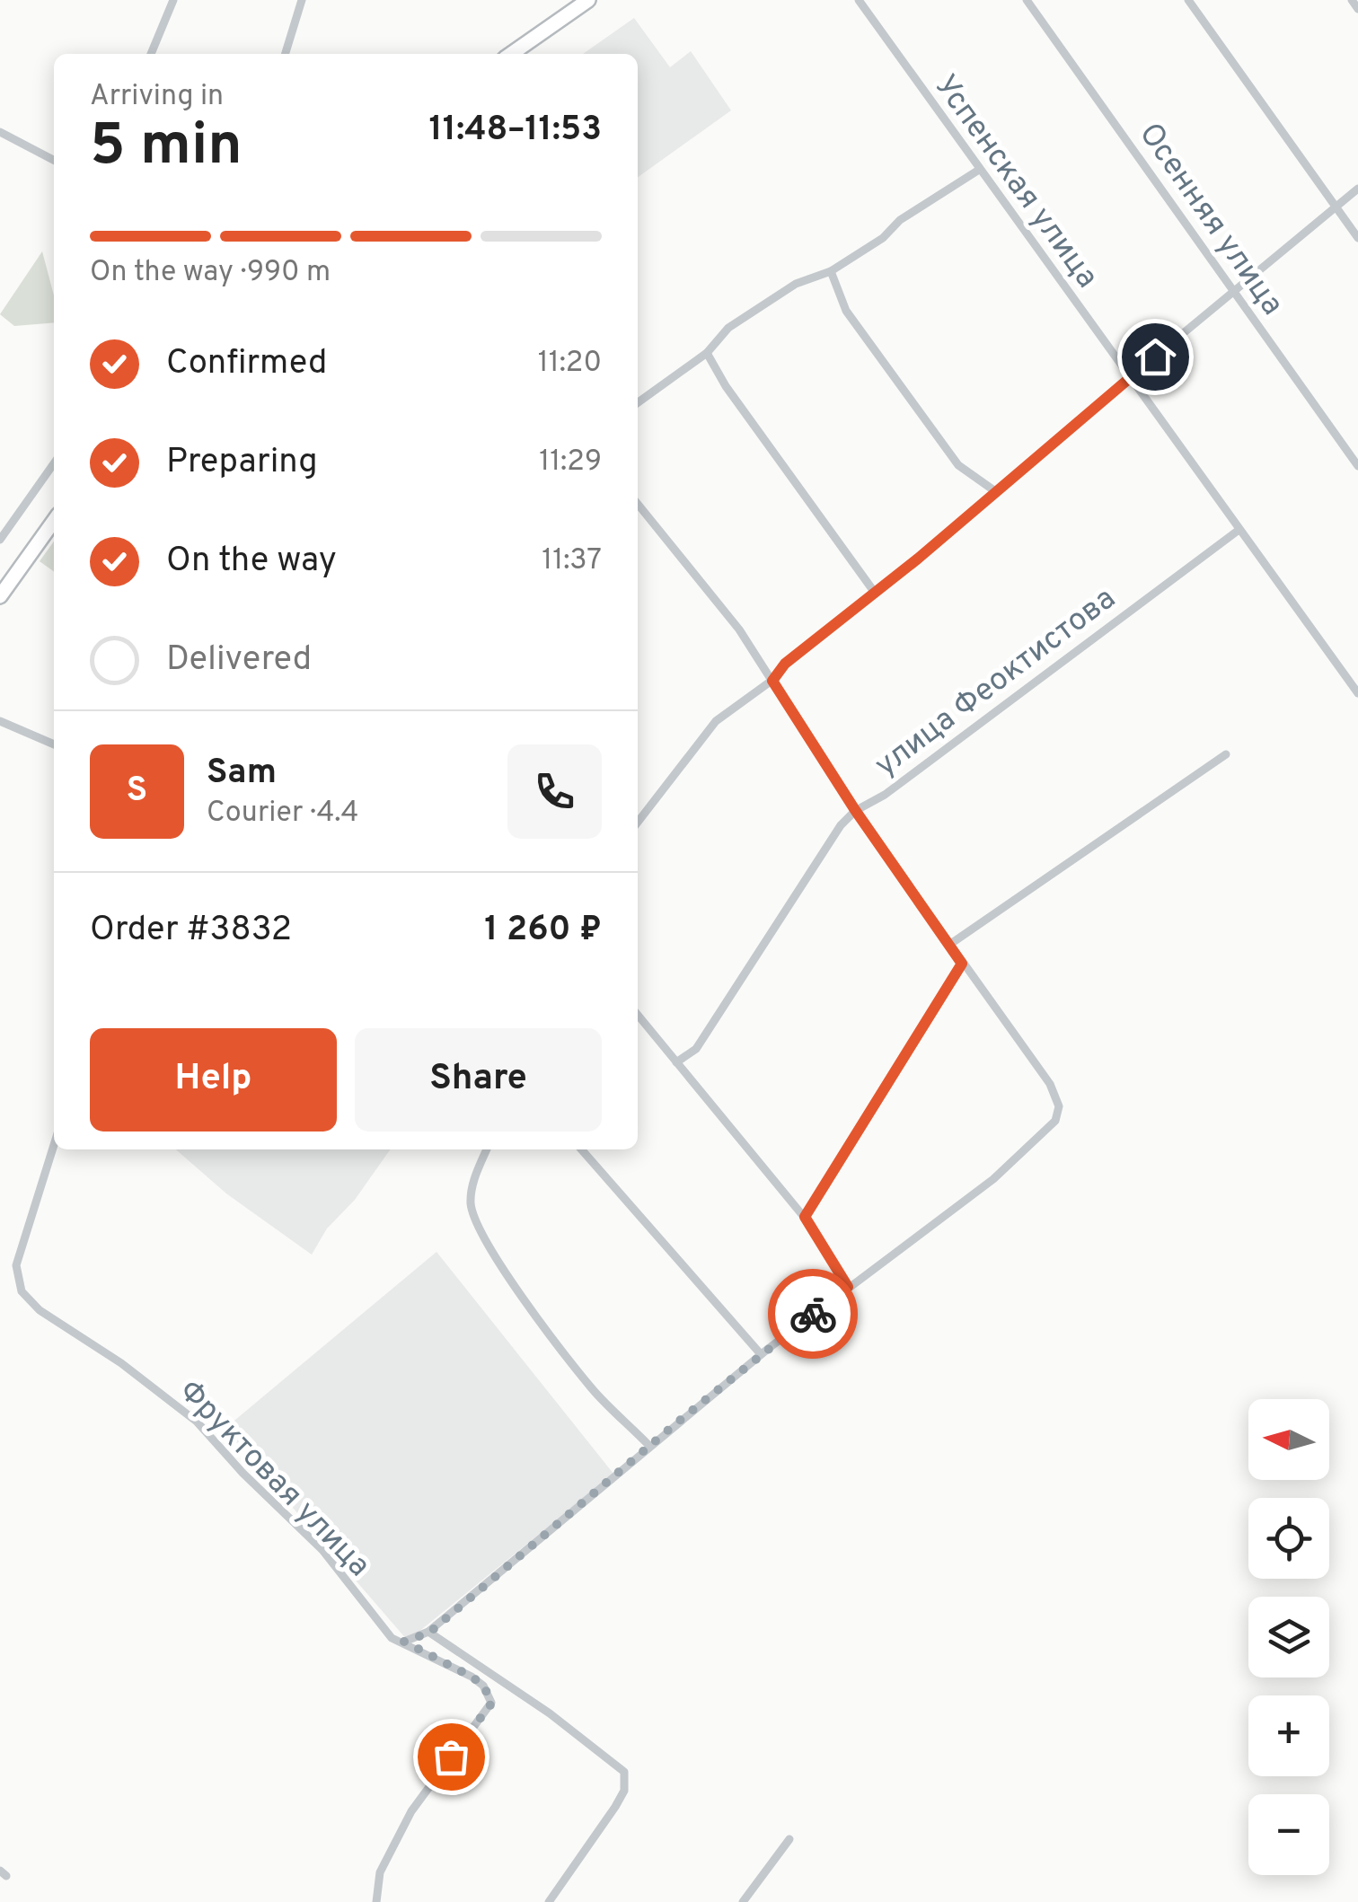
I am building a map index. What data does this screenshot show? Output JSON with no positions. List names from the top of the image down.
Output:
{
  "streets": {
    "street": [
      "Успенская улица",
      "Осенняя улица",
      "улица Феоктистова",
      "Фруктовая улица"
    ]
  },
  "crossings": [
    ["Успенская улица", "улица Феоктистова"]
  ],
  "north": "left",
  "page": {
    "heading": ["5 min", "Arriving in", "11:48–11:53"],
    "panel": [
      "Sam",
      "Courier · 4.4",
      "Order #3832",
      "1 260 ₽"
    ],
    "bar": "On the way · 990 m",
    "list": [
      ["Confirmed", "11:20"],
      ["Preparing", "11:29"],
      ["On the way", "11:37"],
      "Delivered"
    ],
    "round": "S",
    "buttons": ["Help", "Share"],
    "map_buttons": ["+", "−"]
  }
}
